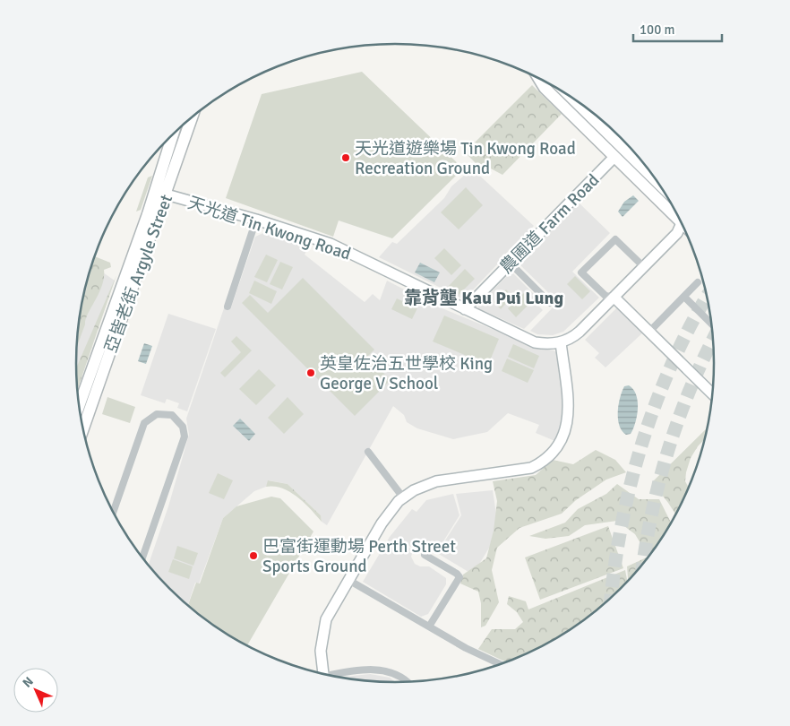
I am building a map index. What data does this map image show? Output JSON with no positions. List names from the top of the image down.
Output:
{
  "streets": {
    "main road": ["亞皆老街 Argyle Street"],
    "street": ["農圃道 Farm Road", "天光道 Tin Kwong Road"]
  },
  "crossings": [
    ["農圃道 Farm Road", "天光道 Tin Kwong Road"],
    ["天光道 Tin Kwong Road", "亞皆老街 Argyle Street"]
  ],
  "districts": ["靠背壟 Kau Pui Lung"],
  "places": ["天光道遊樂場 Tin Kwong Road Recreation Ground", "英皇佐治五世學校 King George V School", "巴富街運動場 Perth Street Sports Ground"],
  "scale_bar": "100 m",
  "north": "top left"
}
